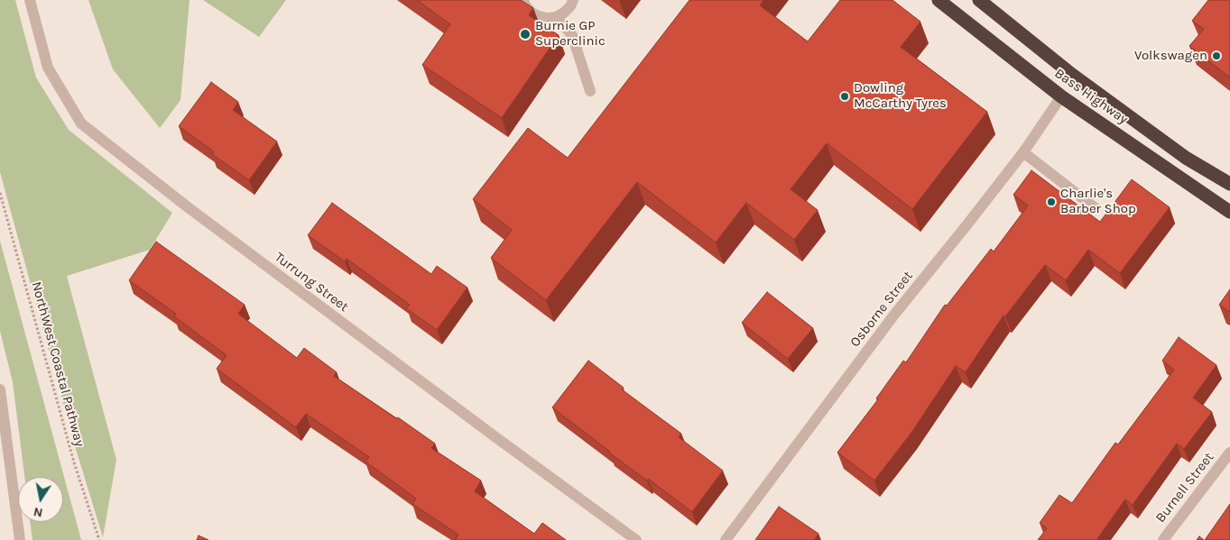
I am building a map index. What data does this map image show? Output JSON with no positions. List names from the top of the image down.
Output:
{
  "streets": {
    "highway": ["Bass Highway"],
    "street": ["Turrung Street", "Osborne Street", "Burnell Street"],
    "path": ["NorthWest Coastal Pathway"]
  },
  "crossings": [
    ["Bass Highway", "Osborne Street"]
  ],
  "places": [
    "Burnie GP Superclinic",
    "Volkswagen",
    "Dowling McCarthy Tyres",
    "Charlie's Barber Shop"
  ],
  "north": "bottom"
}
